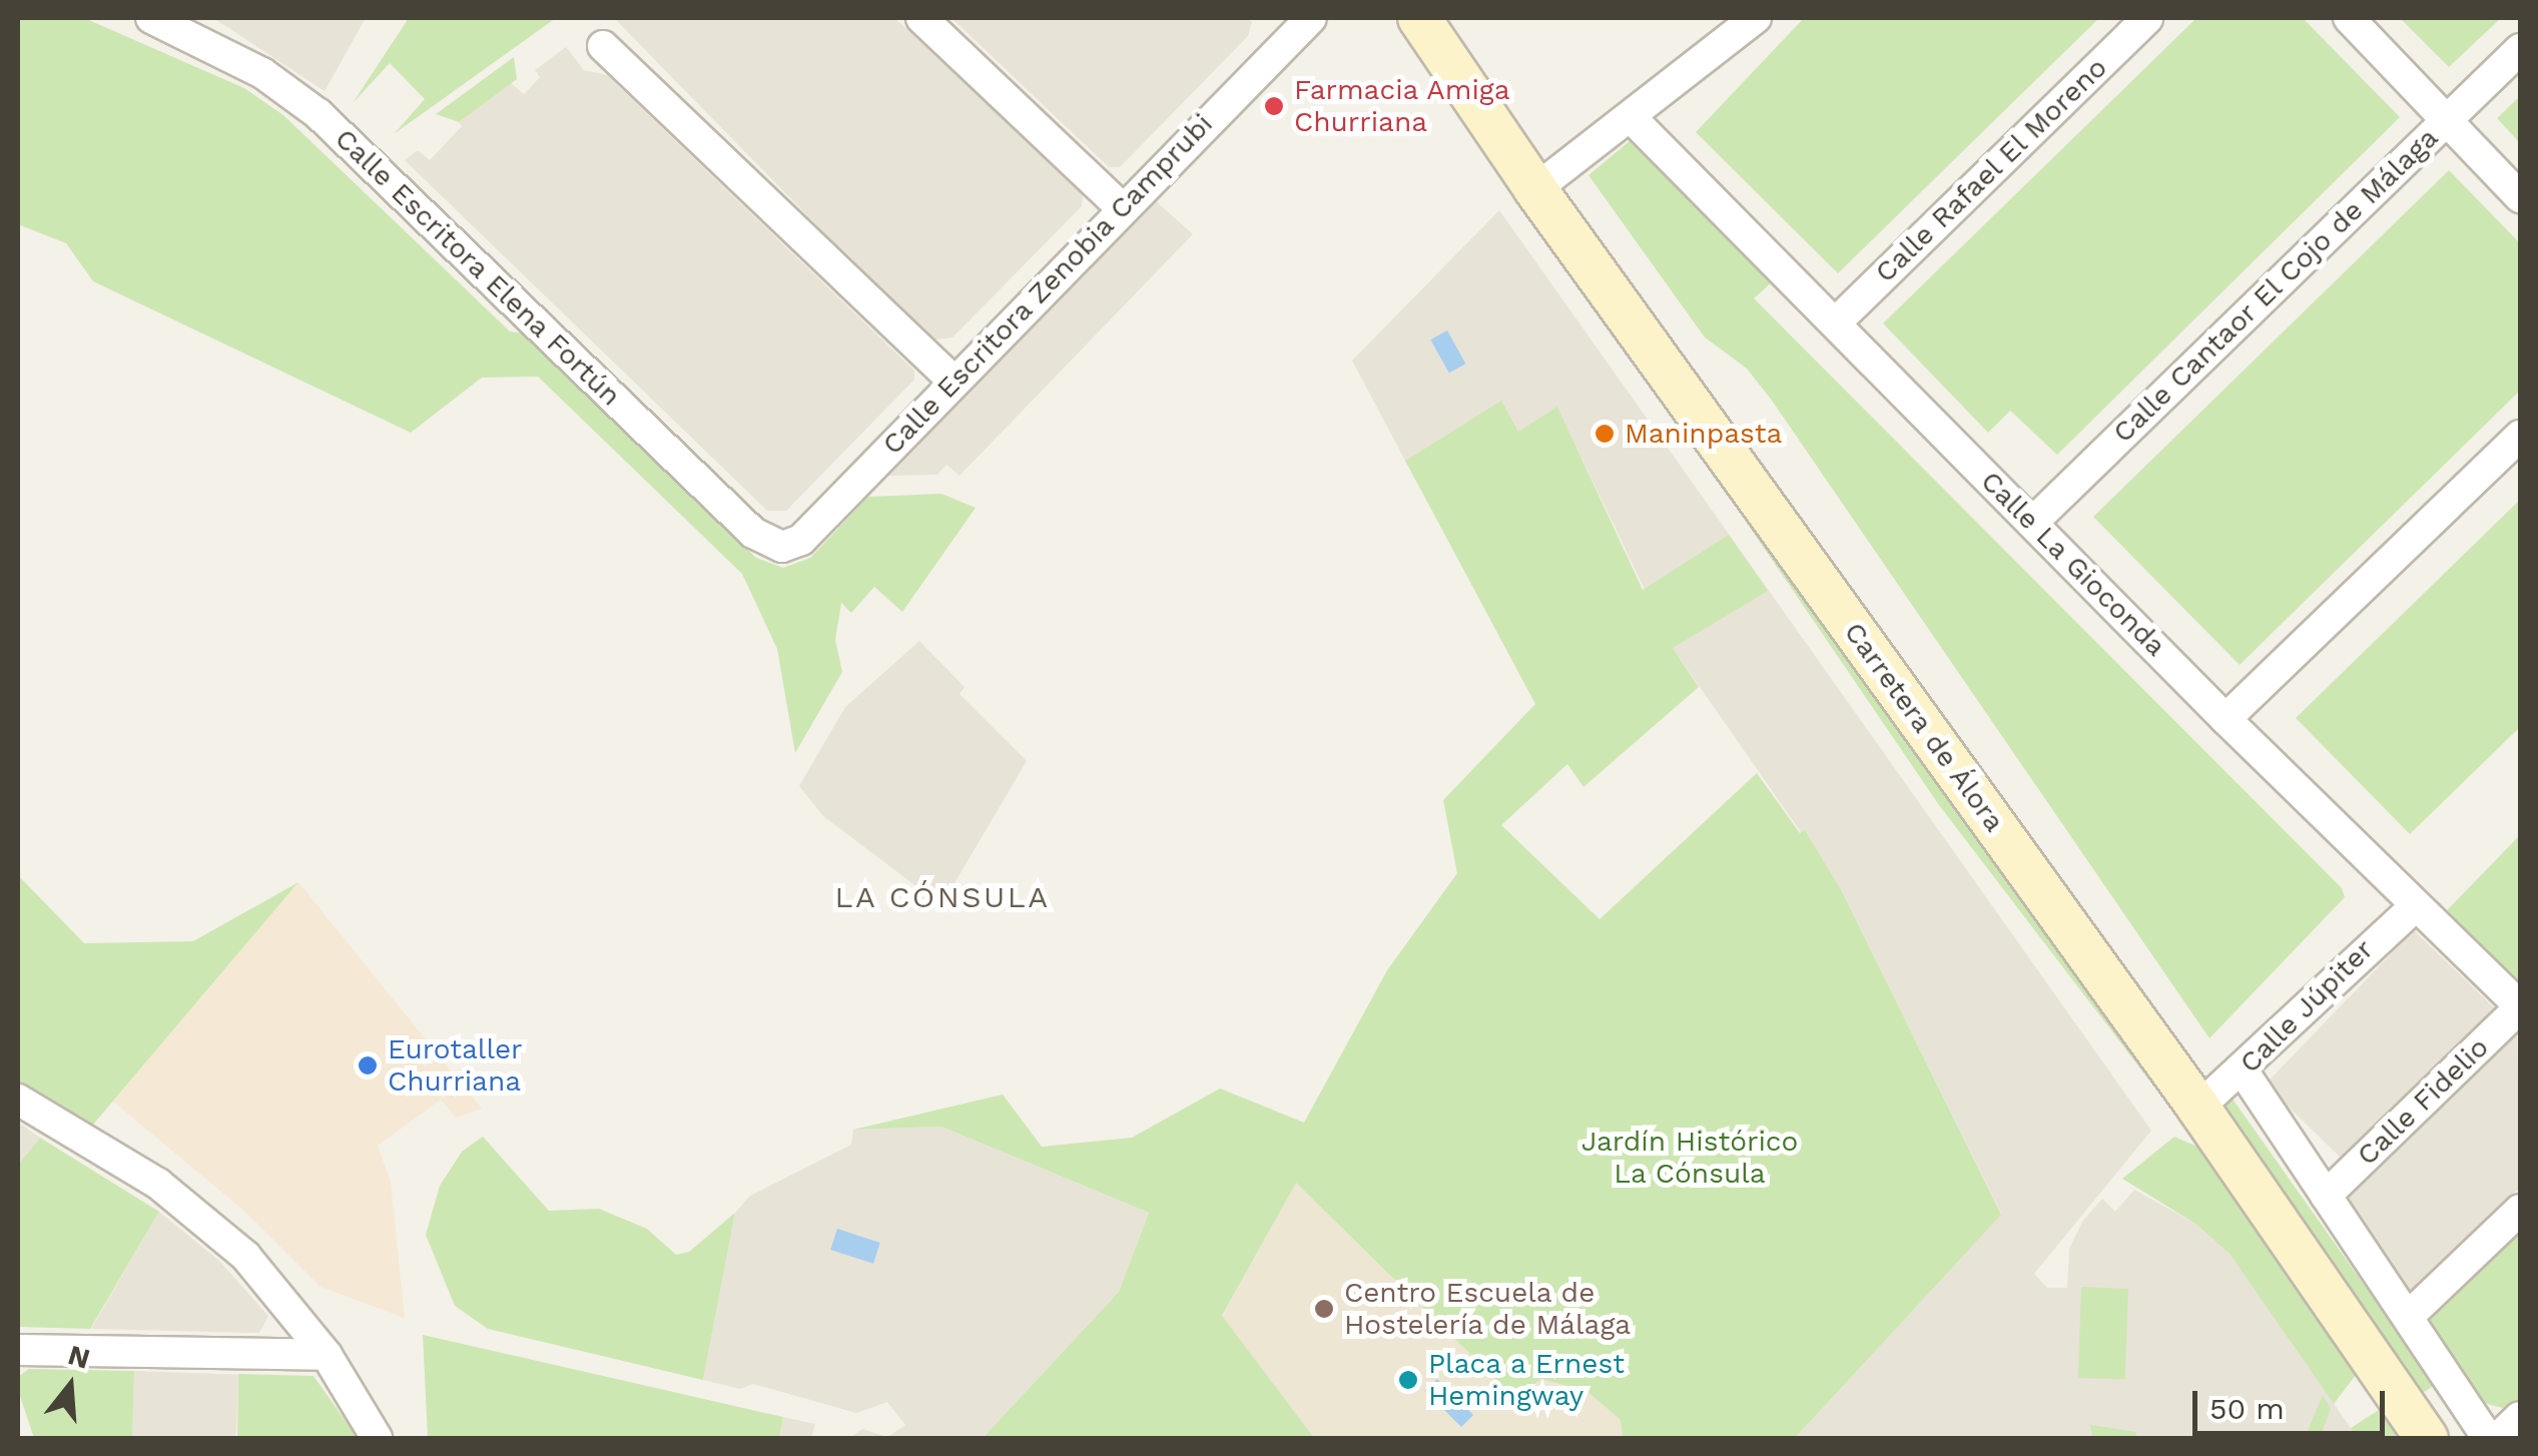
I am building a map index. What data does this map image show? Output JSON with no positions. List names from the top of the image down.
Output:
{
  "streets": {
    "main road": ["Carretera de Álora"],
    "street": [
      "Calle Rafael El Moreno",
      "Calle Escritora Elena Fortún",
      "Calle Escritora Zenobia Camprubi",
      "Calle Cantaor El Cojo de Málaga",
      "Calle La Gioconda",
      "Calle Júpiter",
      "Calle Fidelio"
    ]
  },
  "crossings": [
    ["Calle Rafael El Moreno", "Calle La Gioconda"],
    ["Calle Escritora Elena Fortún", "Calle Escritora Zenobia Camprubi"],
    ["Calle Cantaor El Cojo de Málaga", "Calle La Gioconda"],
    ["Calle La Gioconda", "Calle Júpiter"],
    ["Calle La Gioconda", "Calle Fidelio"],
    ["Carretera de Álora", "Calle Júpiter"]
  ],
  "districts": ["LA CÓNSULA"],
  "parks": ["Jardín Histórico La Cónsula"],
  "places": [
    "Farmacia Amiga Churriana",
    "Maninpasta",
    "Eurotaller Churriana",
    "Centro Escuela de Hostelería de Málaga",
    "Placa a Ernest Hemingway"
  ],
  "scale_bar": "50 m",
  "north": "top"
}
